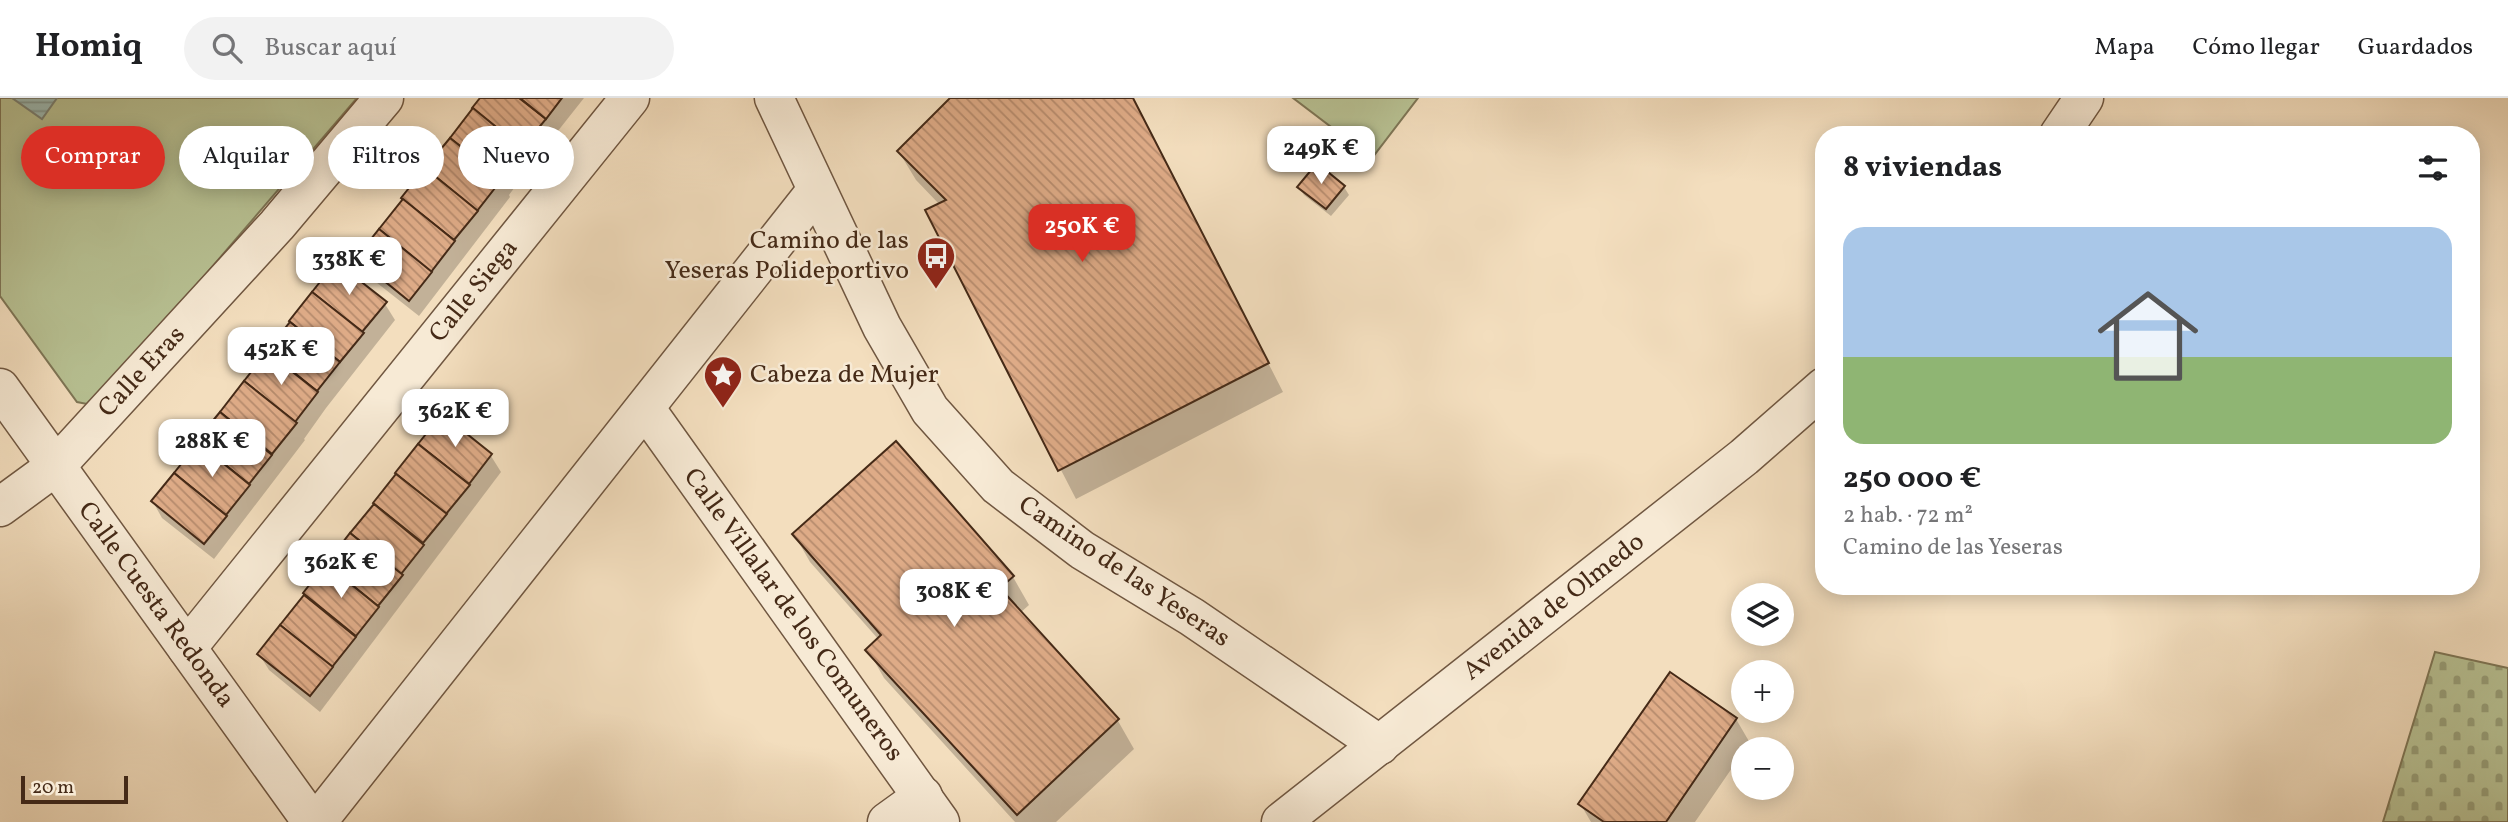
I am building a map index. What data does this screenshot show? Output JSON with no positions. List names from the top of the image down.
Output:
{
  "streets": {
    "street": [
      "Calle Siega",
      "Calle Eras",
      "Camino de las Yeseras",
      "Calle Cuesta Redonda",
      "Avenida de Olmedo",
      "Calle Villalar de los Comuneros"
    ]
  },
  "crossings": [
    ["Calle Siega", "Calle Cuesta Redonda"],
    ["Calle Eras", "Calle Cuesta Redonda"],
    ["Camino de las Yeseras", "Avenida de Olmedo"]
  ],
  "places": {
    "bus stop": ["Camino de las Yeseras Polideportivo"],
    "place": ["Cabeza de Mujer"]
  },
  "scale_bar": "20 m",
  "page": {
    "header": "Homiq",
    "search": "Buscar aquí",
    "nav": ["Mapa", "Cómo llegar", "Guardados"],
    "price": [
      "249K €",
      "250K €",
      "338K €",
      "452K €",
      "362K €",
      "288K €",
      "362K €",
      "308K €"
    ],
    "chip": [
      "Comprar",
      "Alquilar",
      "Filtros",
      "Nuevo"
    ],
    "heading": "8 viviendas",
    "list": [
      {
        "name": "250 000 €",
        "note": "2 hab. · 72 m² · Camino de las Yeseras"
      }
    ],
    "map_buttons": ["+", "−"],
    "scale": "20 m"
  }
}
